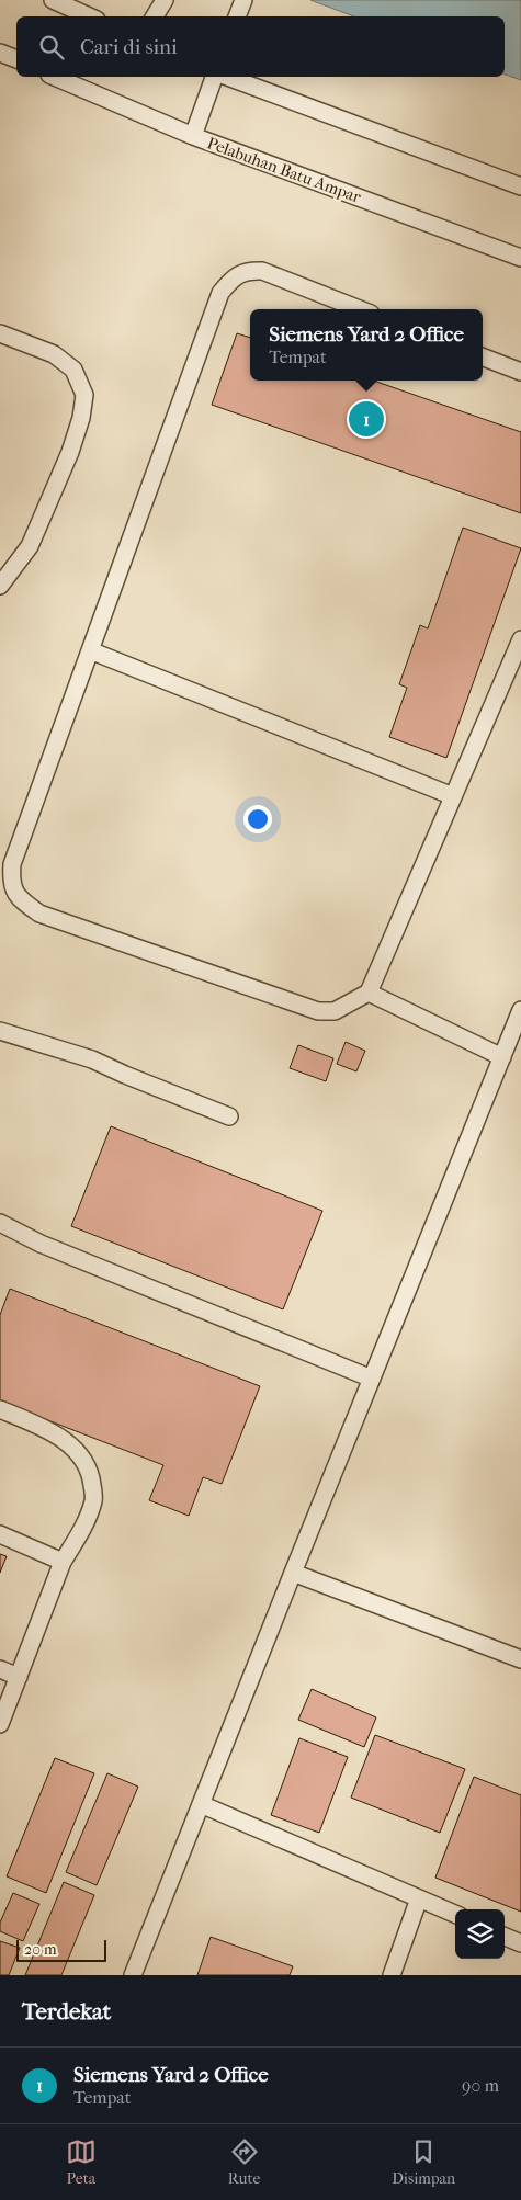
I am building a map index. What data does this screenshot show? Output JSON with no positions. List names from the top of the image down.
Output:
{
  "streets": {
    "lane": ["Pelabuhan Batu Ampar"]
  },
  "scale_bar": "20 m",
  "page": {
    "search": "Cari di sini",
    "popup": ["Siemens Yard 2 Office", "Tempat"],
    "pins": "1",
    "scale": "20 m",
    "heading": "Terdekat",
    "list": [
      {
        "mark": "1",
        "name": "Siemens Yard 2 Office",
        "note": "Tempat",
        "value": "90 m"
      }
    ],
    "nav": ["Peta", "Rute", "Disimpan"]
  }
}
